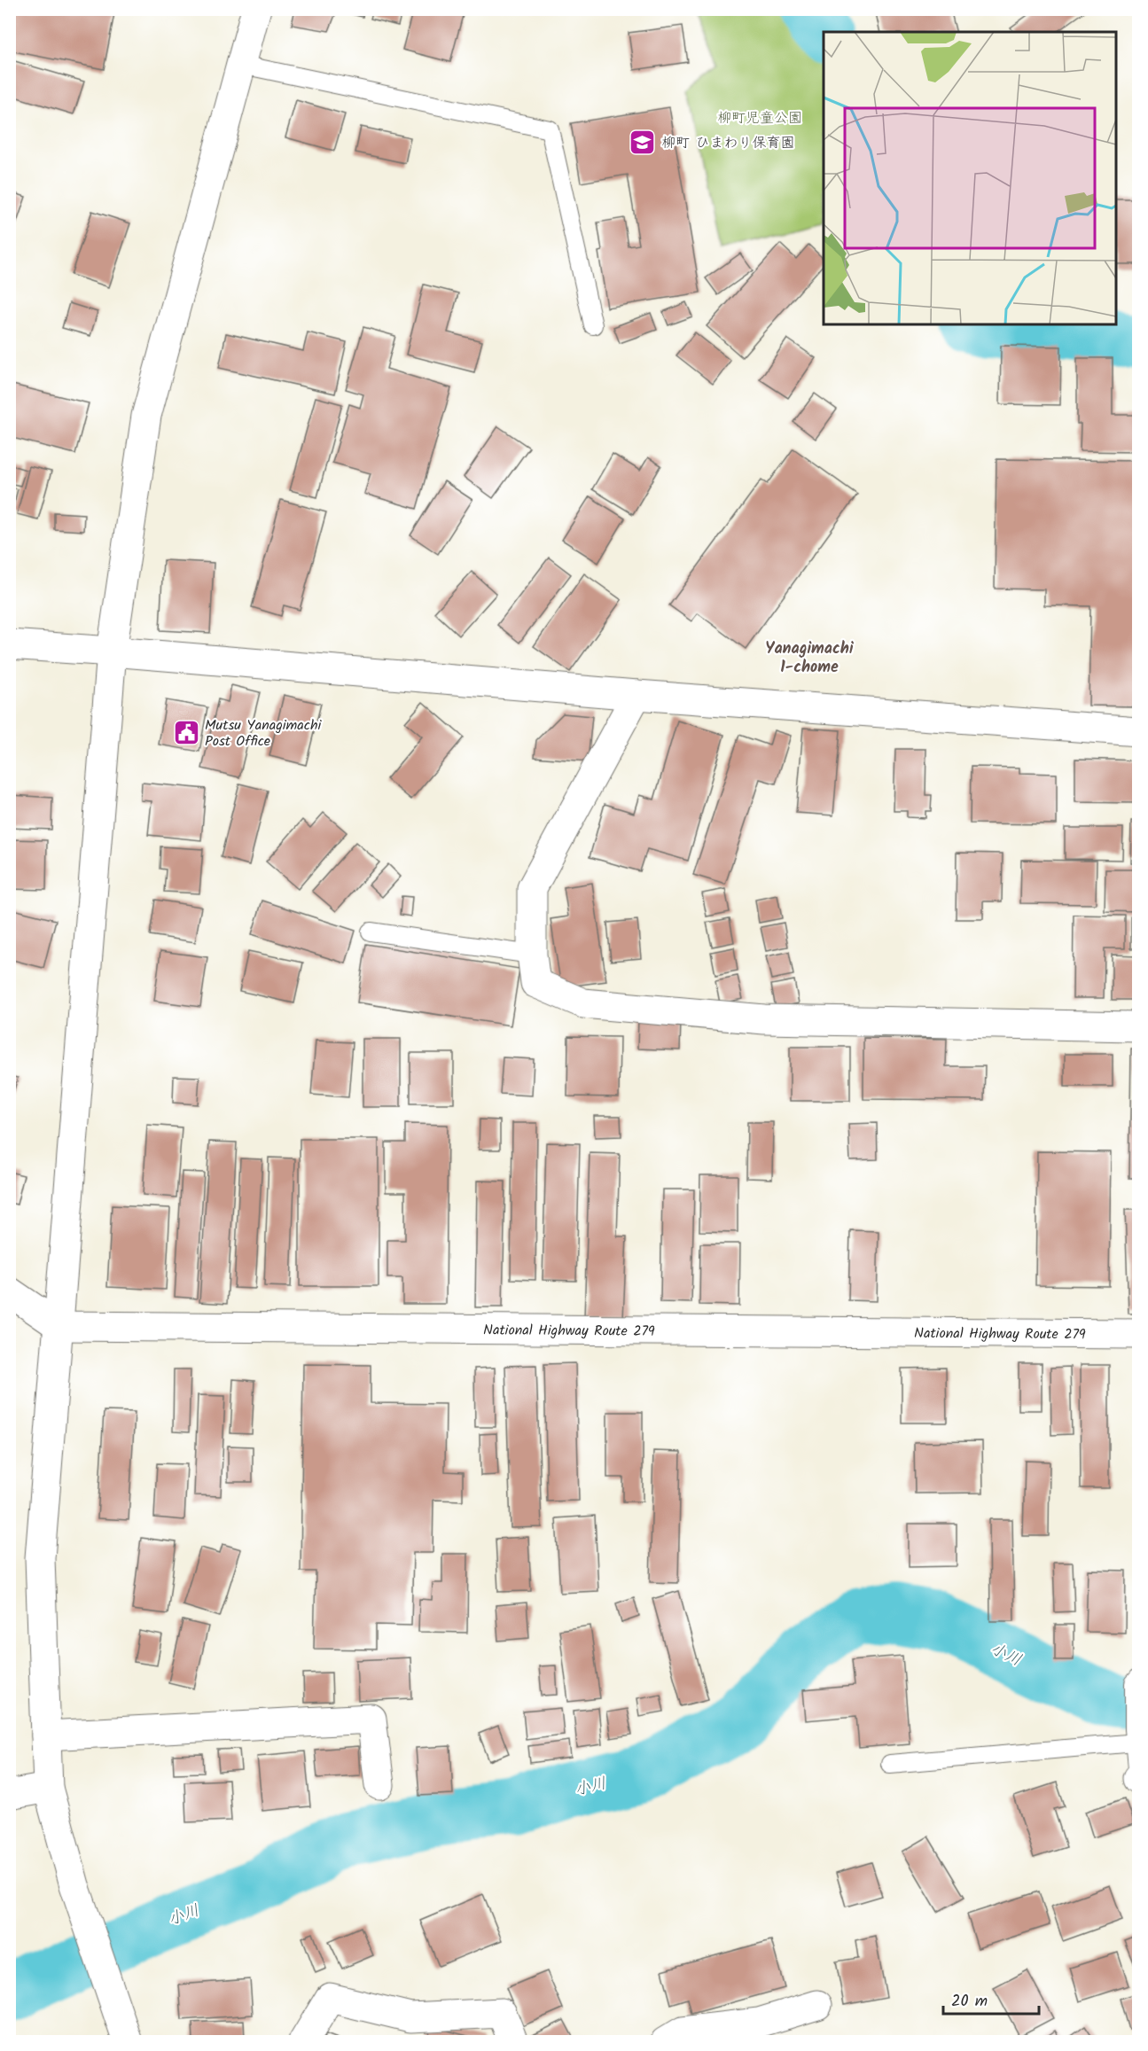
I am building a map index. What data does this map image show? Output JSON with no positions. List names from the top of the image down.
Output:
{
  "streets": {
    "main road": ["National Highway Route 279"]
  },
  "districts": ["Yanagimachi 1-chome"],
  "water": ["小川"],
  "parks": ["柳町児童公園"],
  "places": {
    "school or university": ["柳町 ひまわり保育園"],
    "public building": ["Mutsu Yanagimachi Post Office"]
  },
  "scale_bar": "20 m"
}
